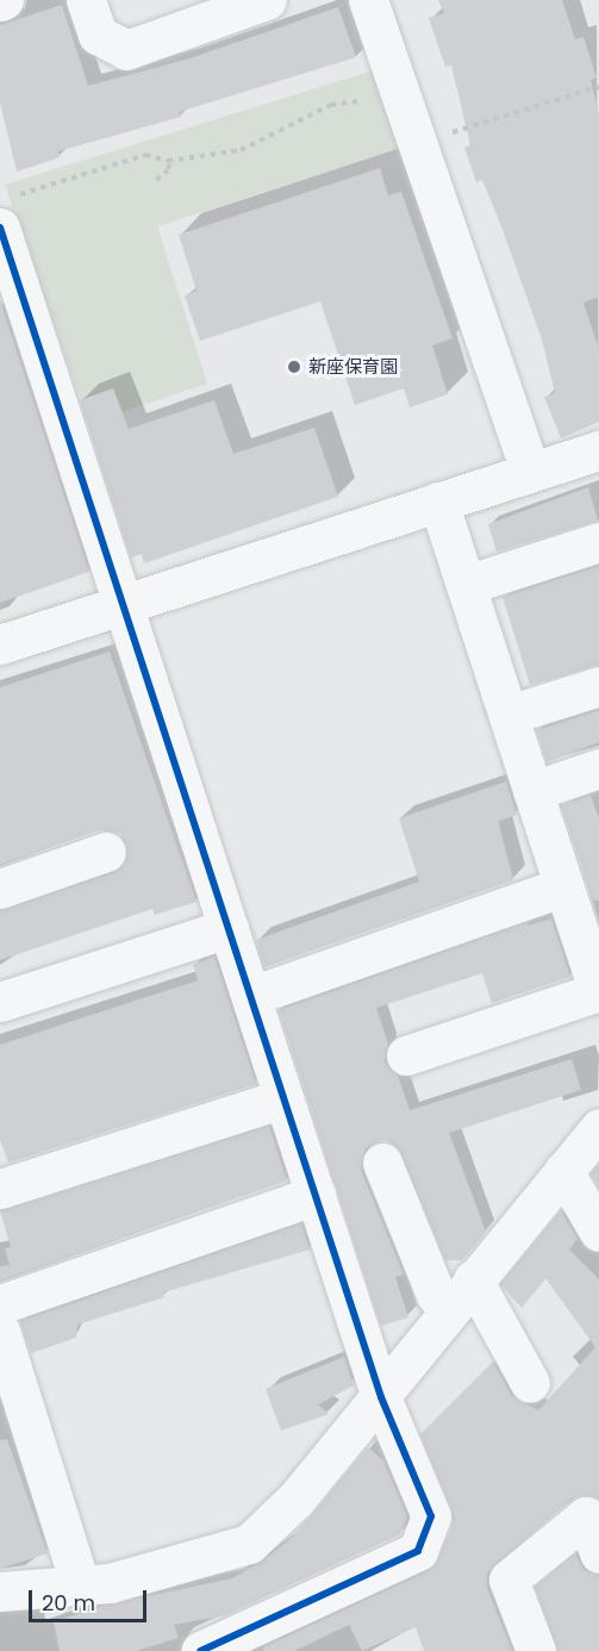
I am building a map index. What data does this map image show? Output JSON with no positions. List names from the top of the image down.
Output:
{
  "places": ["新座保育園"],
  "scale_bar": "20 m"
}
